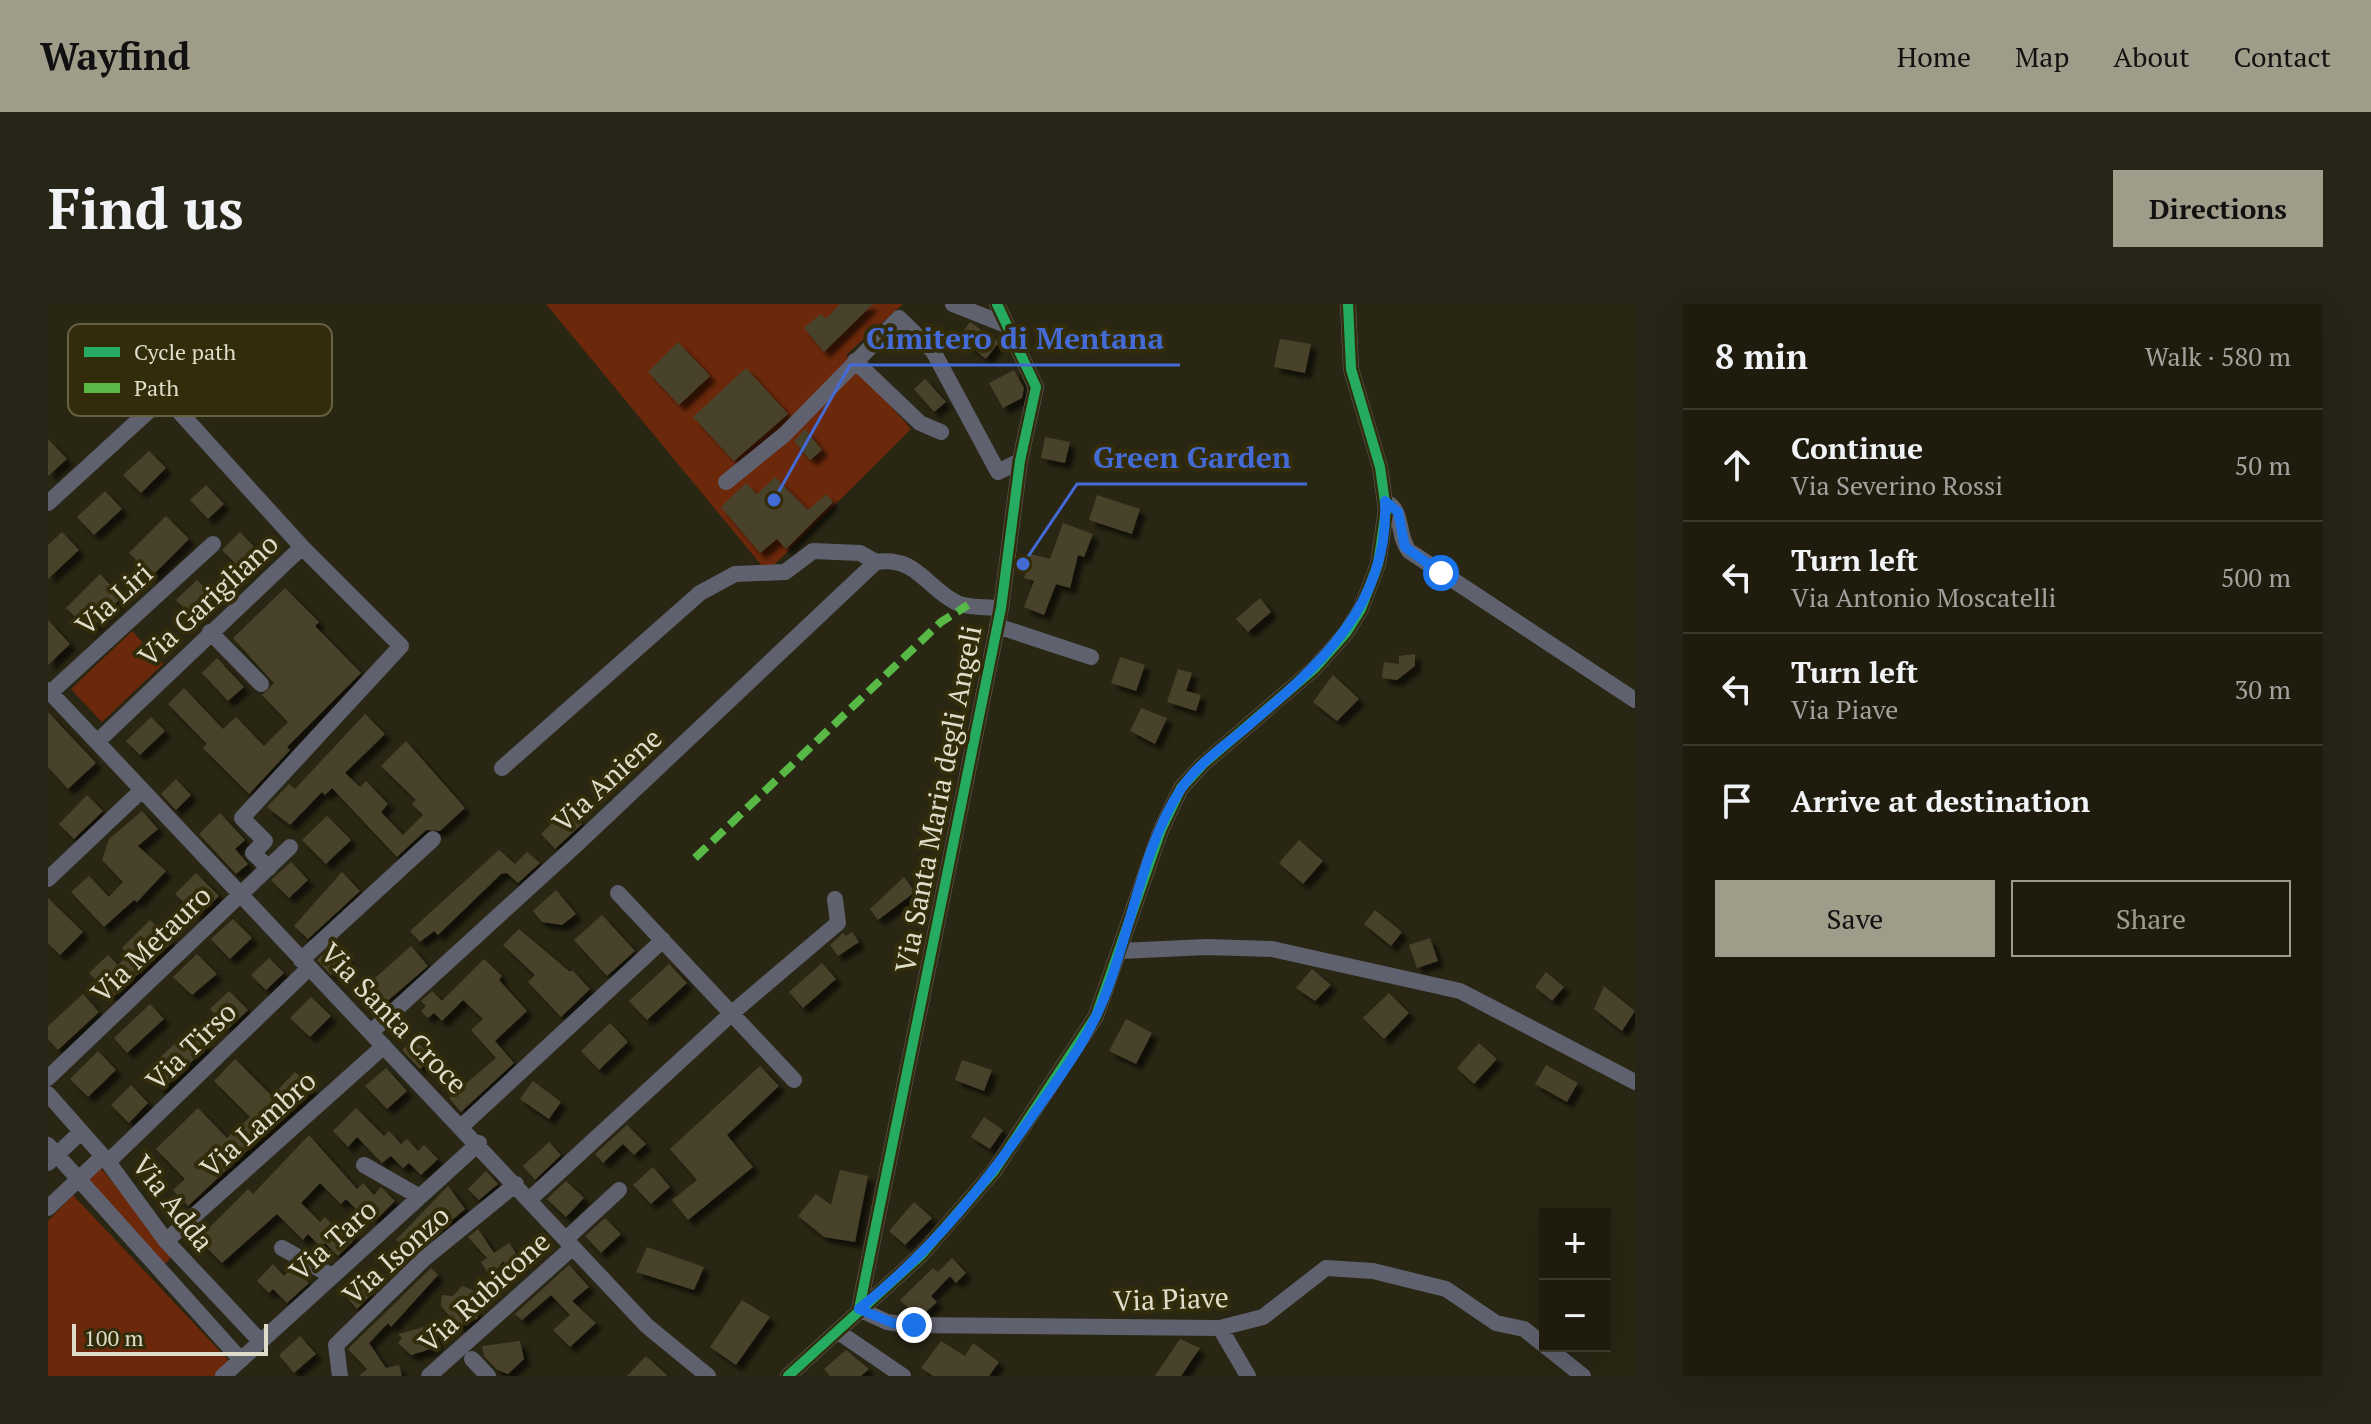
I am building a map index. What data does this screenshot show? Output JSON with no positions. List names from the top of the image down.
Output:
{
  "streets": {
    "street": [
      "Via Liri",
      "Via Garigliano",
      "Via Aniene",
      "Via Santa Maria degli Angeli",
      "Via Metauro",
      "Via Santa Croce",
      "Via Tirso",
      "Via Lambro",
      "Via Adda",
      "Via Taro",
      "Via Isonzo",
      "Via Rubicone",
      "Via Piave"
    ]
  },
  "crossings": [
    ["Via Liri", "Via Santa Croce"],
    ["Via Garigliano", "Via Santa Croce"],
    ["Via Aniene", "Via Santa Croce"],
    ["Via Santa Maria degli Angeli", "Via Piave"],
    ["Via Metauro", "Via Santa Croce"],
    ["Via Santa Croce", "Via Tirso"],
    ["Via Santa Croce", "Via Lambro"],
    ["Via Santa Croce", "Via Taro"],
    ["Via Santa Croce", "Via Isonzo"],
    ["Via Santa Croce", "Via Rubicone"],
    ["Via Tirso", "Via Adda"],
    ["Via Lambro", "Via Adda"],
    ["Via Adda", "Via Taro"]
  ],
  "places": ["Cimitero di Mentana", "Green Garden"],
  "legend": ["Cycle path", "Path"],
  "scale_bar": "100 m",
  "page": {
    "header": "Wayfind",
    "nav": [
      "Home",
      "Map",
      "About",
      "Contact"
    ],
    "buttons": [
      "Directions",
      ["Save", "Share"]
    ],
    "title": "Find us",
    "heading": ["8 min", "Walk · 580 m"],
    "list": [
      ["Continue", "Via Severino Rossi", "50 m"],
      ["Turn left", "Via Antonio Moscatelli", "500 m"],
      ["Turn left", "Via Piave", "30 m"],
      "Arrive at destination"
    ],
    "map_buttons": ["+", "−"],
    "scale": "100 m"
  }
}
